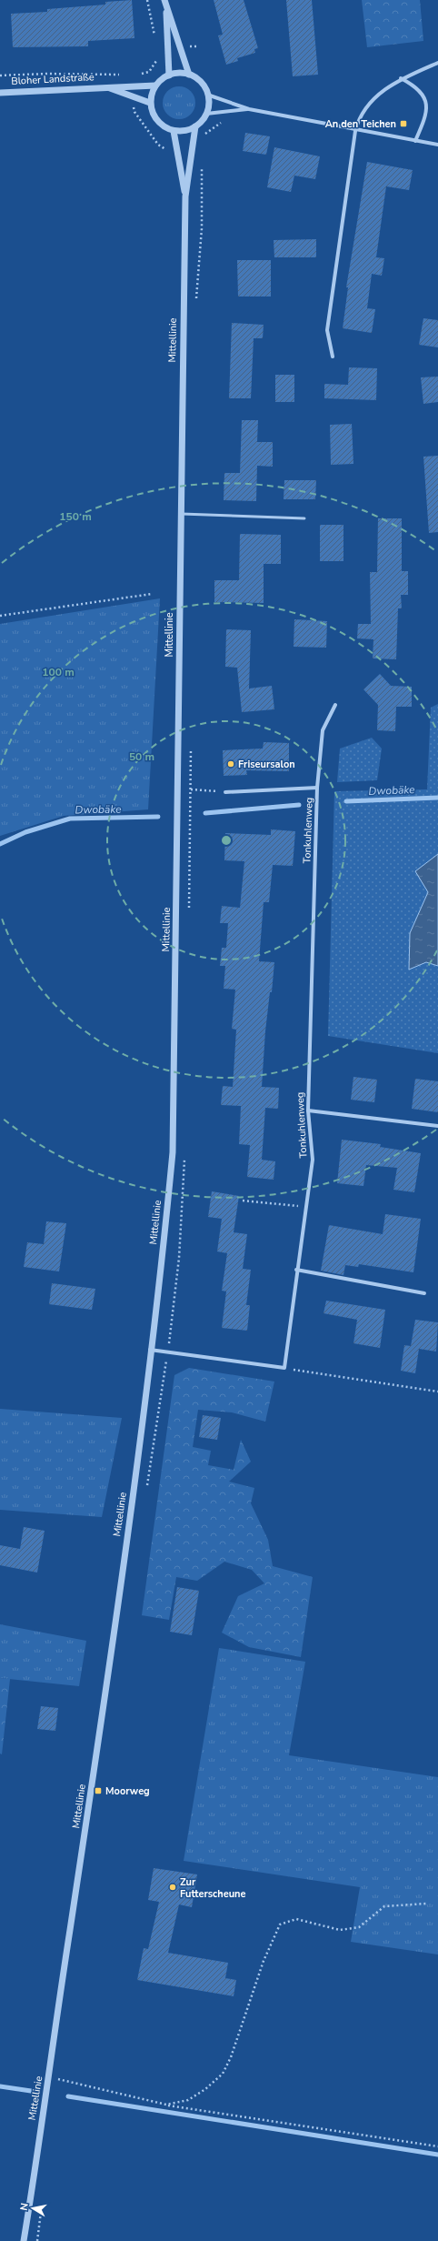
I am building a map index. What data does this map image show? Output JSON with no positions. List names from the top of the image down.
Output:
{
  "streets": {
    "street": ["Bloher Landstraße", "Mittellinie", "Tonkuhlenweg"]
  },
  "crossings": [
    ["Bloher Landstraße", "Mittellinie"]
  ],
  "water": ["Dwobäke"],
  "places": {
    "transit": ["An den Teichen", "Moorweg"],
    "other": ["Friseursalon", "Zur Futterscheune"]
  },
  "north": "left",
  "rings": ["150 m", "100 m", "50 m"]
}
